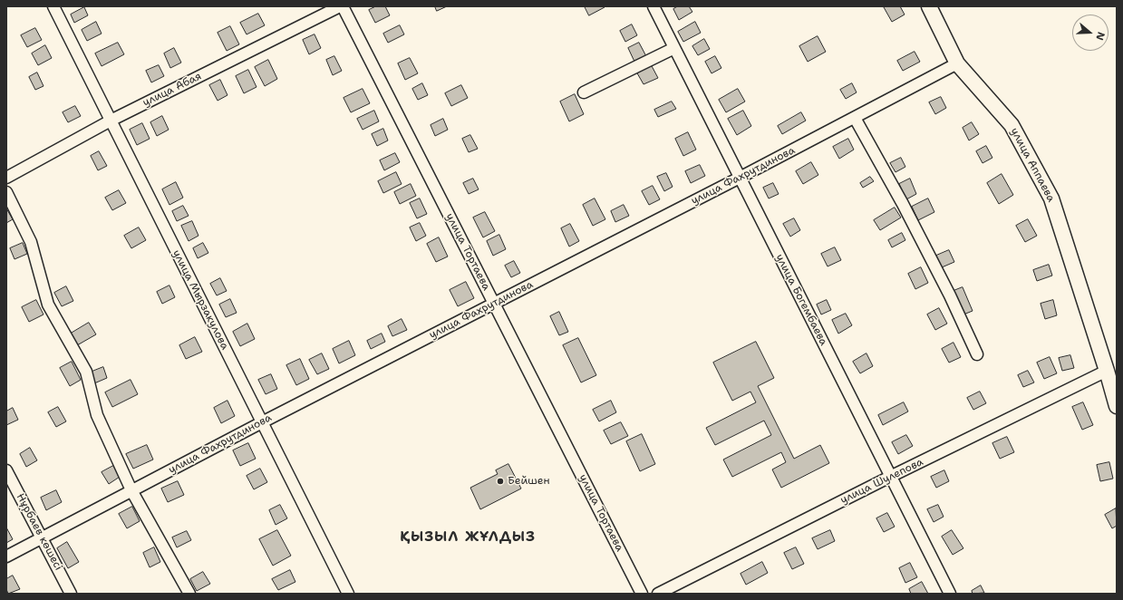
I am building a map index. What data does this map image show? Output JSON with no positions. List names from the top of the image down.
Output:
{
  "streets": {
    "main road": ["улица Аппаева"],
    "street": [
      "улица Абая",
      "улица Фахрутдинова",
      "улица Тортаева",
      "улица Мырзакулова",
      "улица Богембаева",
      "улица Шулепова",
      "Нұрбаев көшесі"
    ]
  },
  "crossings": [
    ["улица Абая", "улица Тортаева"],
    ["улица Абая", "улица Мырзакулова"],
    ["улица Аппаева", "улица Фахрутдинова"],
    ["улица Аппаева", "улица Шулепова"],
    ["улица Фахрутдинова", "улица Тортаева"],
    ["улица Фахрутдинова", "улица Мырзакулова"],
    ["улица Фахрутдинова", "улица Богембаева"],
    ["улица Фахрутдинова", "Нұрбаев көшесі"],
    ["улица Богембаева", "улица Шулепова"]
  ],
  "districts": ["ҚЫЗЫЛ ЖҰЛДЫЗ"],
  "places": ["Бейшен"],
  "north": "right"
}
